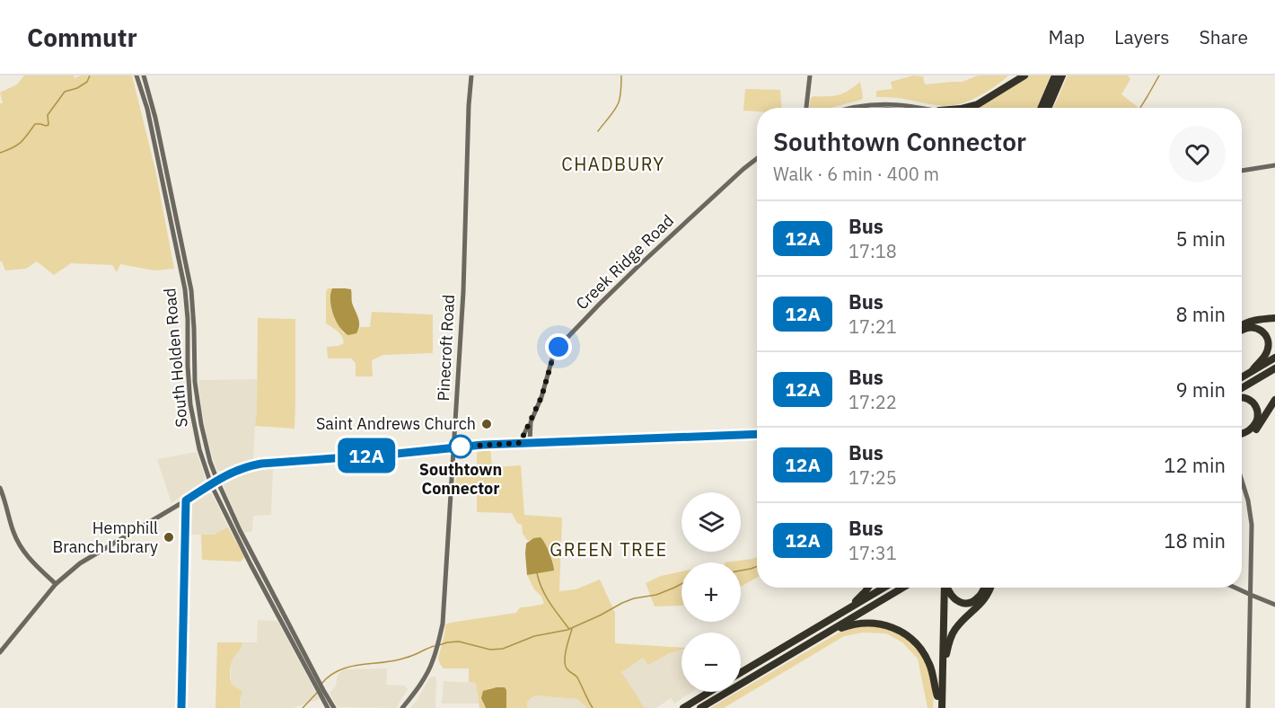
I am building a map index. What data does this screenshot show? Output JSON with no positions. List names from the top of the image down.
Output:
{
  "streets": {
    "main road": ["Creek Ridge Road", "Pinecroft Road", "South Holden Road"]
  },
  "districts": ["CHADBURY", "GREEN TREE"],
  "places": ["Saint Andrews Church", "Southtown Connector", "Hemphill Branch Library"],
  "lines": ["bus line 12A"],
  "page": {
    "header": "Commutr",
    "nav": ["Map", "Layers", "Share"],
    "on_map": "12A",
    "heading": ["Southtown Connector", "Walk · 6 min · 400 m"],
    "list": [
      {
        "mark": "12A",
        "name": "Bus",
        "note": "17:18",
        "value": "5 min"
      },
      {
        "mark": "12A",
        "name": "Bus",
        "note": "17:21",
        "value": "8 min"
      },
      {
        "mark": "12A",
        "name": "Bus",
        "note": "17:22",
        "value": "9 min"
      },
      {
        "mark": "12A",
        "name": "Bus",
        "note": "17:25",
        "value": "12 min"
      },
      {
        "mark": "12A",
        "name": "Bus",
        "note": "17:31",
        "value": "18 min"
      }
    ],
    "map_buttons": ["+", "−"]
  }
}
